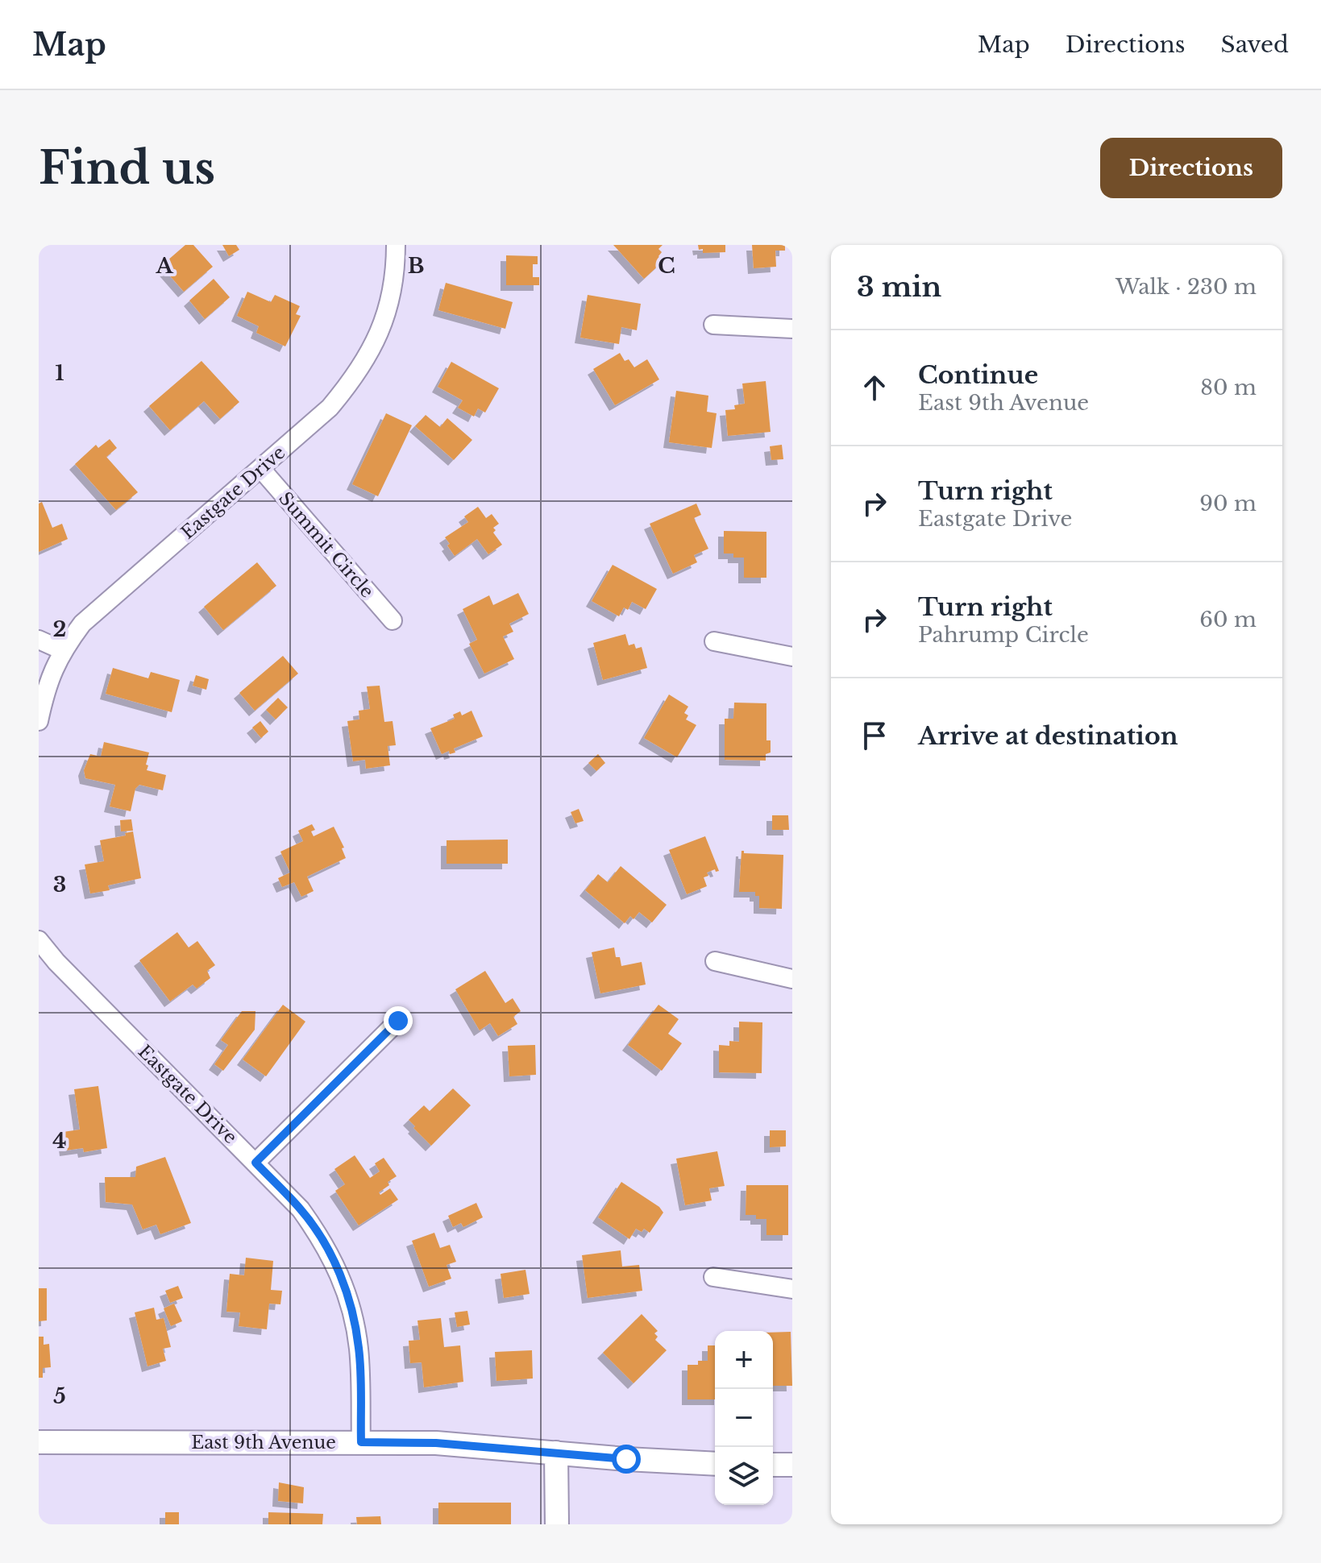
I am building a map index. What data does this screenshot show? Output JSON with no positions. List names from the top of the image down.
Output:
{
  "streets": {
    "street": ["Eastgate Drive", "Summit Circle", "East 9th Avenue"]
  },
  "crossings": [
    ["Eastgate Drive", "Summit Circle"],
    ["Eastgate Drive", "East 9th Avenue"]
  ],
  "page": {
    "header": "Map",
    "nav": ["Map", "Directions", "Saved"],
    "buttons": "Directions",
    "title": "Find us",
    "heading": ["3 min", "Walk · 230 m"],
    "list": [
      ["Continue", "East 9th Avenue", "80 m"],
      ["Turn right", "Eastgate Drive", "90 m"],
      ["Turn right", "Pahrump Circle", "60 m"],
      "Arrive at destination"
    ],
    "map_buttons": ["+", "−"]
  },
  "grid": {
    "columns": ["A", "B", "C"],
    "rows": [
      "1",
      "2",
      "3",
      "4",
      "5"
    ]
  }
}
